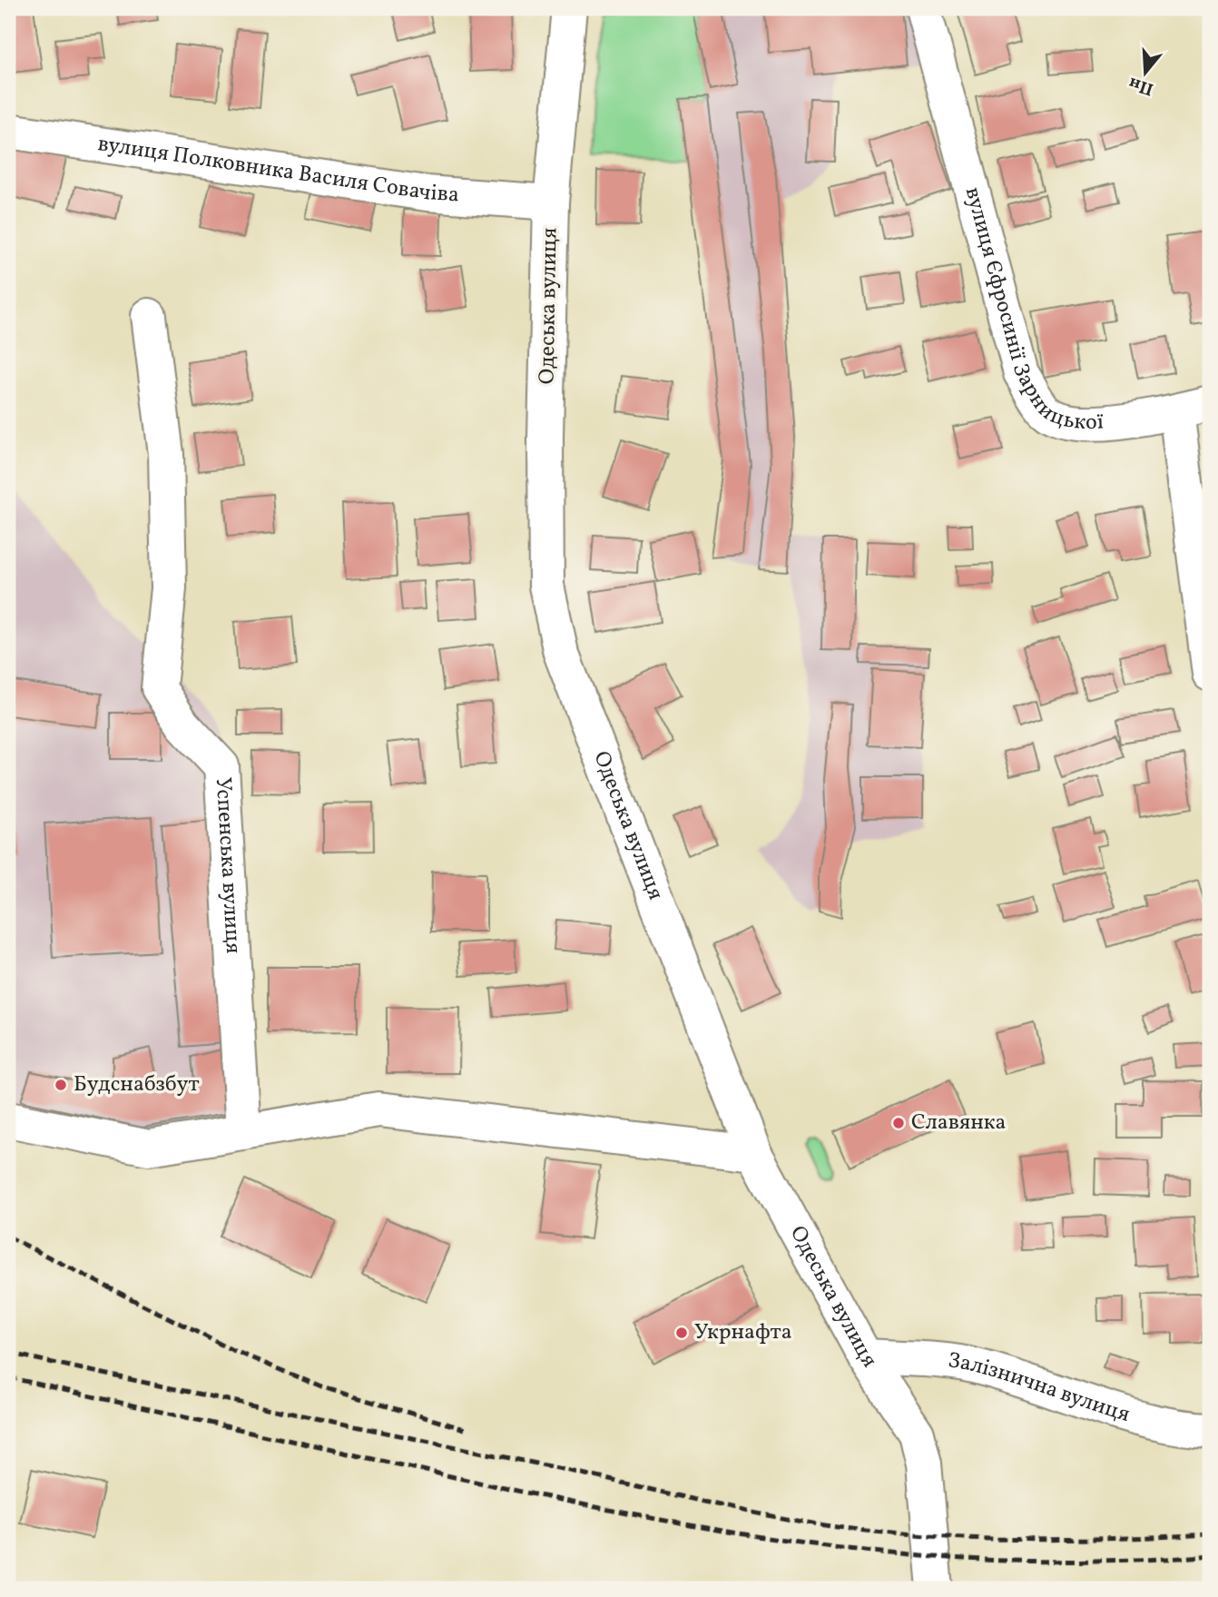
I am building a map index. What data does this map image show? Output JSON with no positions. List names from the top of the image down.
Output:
{
  "streets": {
    "street": [
      "вулиця Полковника Василя Совачіва",
      "вулиця Єфросинії Зарницької",
      "Одеська вулиця",
      "Успенська вулиця",
      "Залізнична вулиця"
    ]
  },
  "crossings": [
    ["вулиця Полковника Василя Совачіва", "Одеська вулиця"],
    ["Одеська вулиця", "Залізнична вулиця"]
  ],
  "places": ["Будснабзбут", "Славянка", "Укрнафта"],
  "north": "bottom"
}
